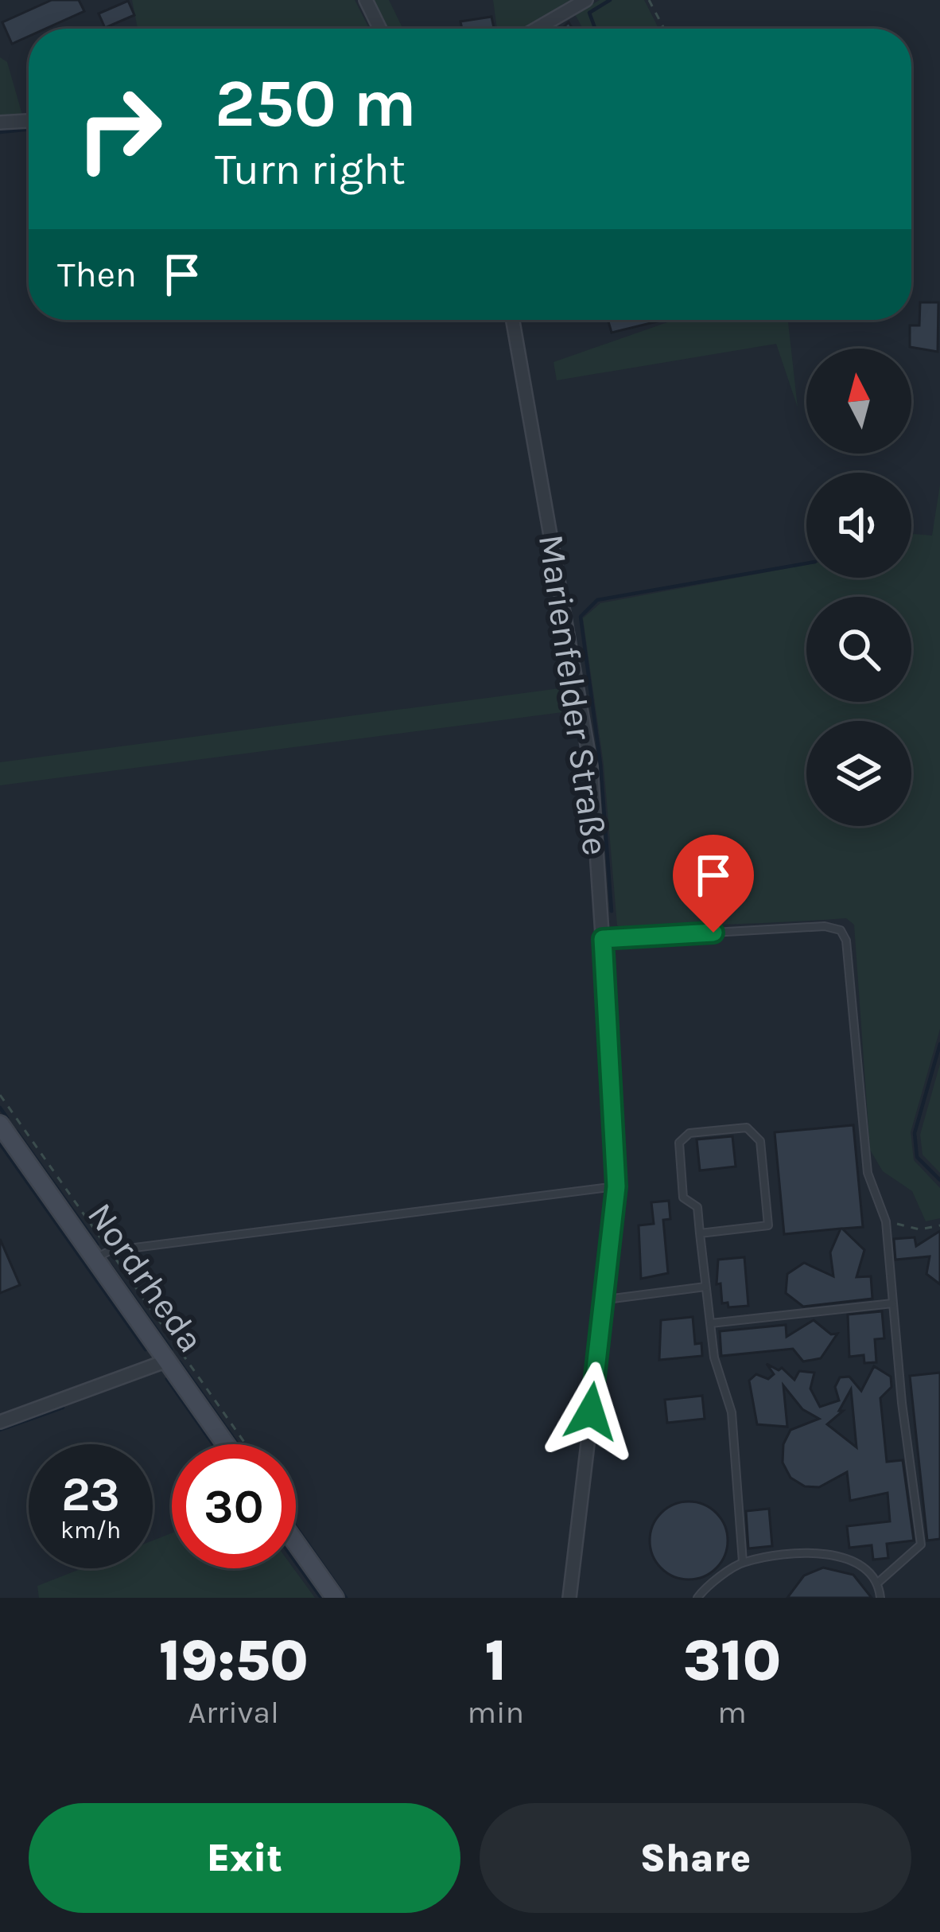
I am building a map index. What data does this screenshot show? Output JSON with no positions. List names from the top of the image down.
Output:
{
  "streets": {
    "main road": ["Nordrheda"],
    "street": ["Marienfelder Straße"]
  },
  "north": "top",
  "page": {
    "turn": ["250 m", "Turn right"],
    "then": "Then",
    "speed": "23 km/h",
    "limit": "30",
    "eta": [
      "19:50",
      "Arrival",
      "1",
      "min",
      "310",
      "m"
    ],
    "buttons": ["Exit", "Share"]
  }
}
